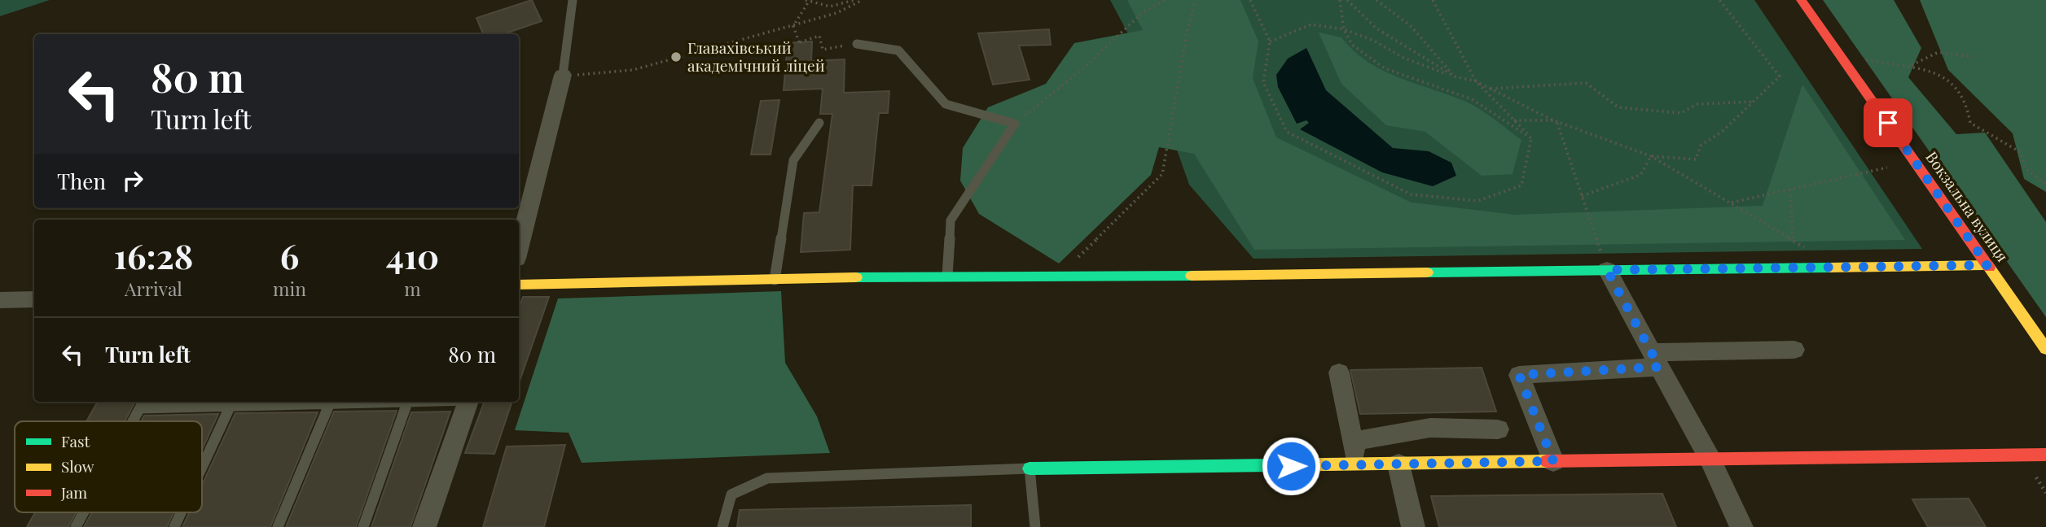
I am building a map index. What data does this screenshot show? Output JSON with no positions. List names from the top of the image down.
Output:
{
  "streets": {
    "street": ["Вокзальна вулиця"]
  },
  "places": ["Главахівський академічний ліцей"],
  "legend": ["Fast", "Slow", "Jam"],
  "page": {
    "turn": ["80 m", "Turn left"],
    "then": "Then",
    "eta": [
      "16:28",
      "Arrival",
      "6",
      "min",
      "410",
      "m"
    ],
    "list": [
      {
        "name": "Turn left",
        "value": "80 m"
      }
    ]
  }
}
